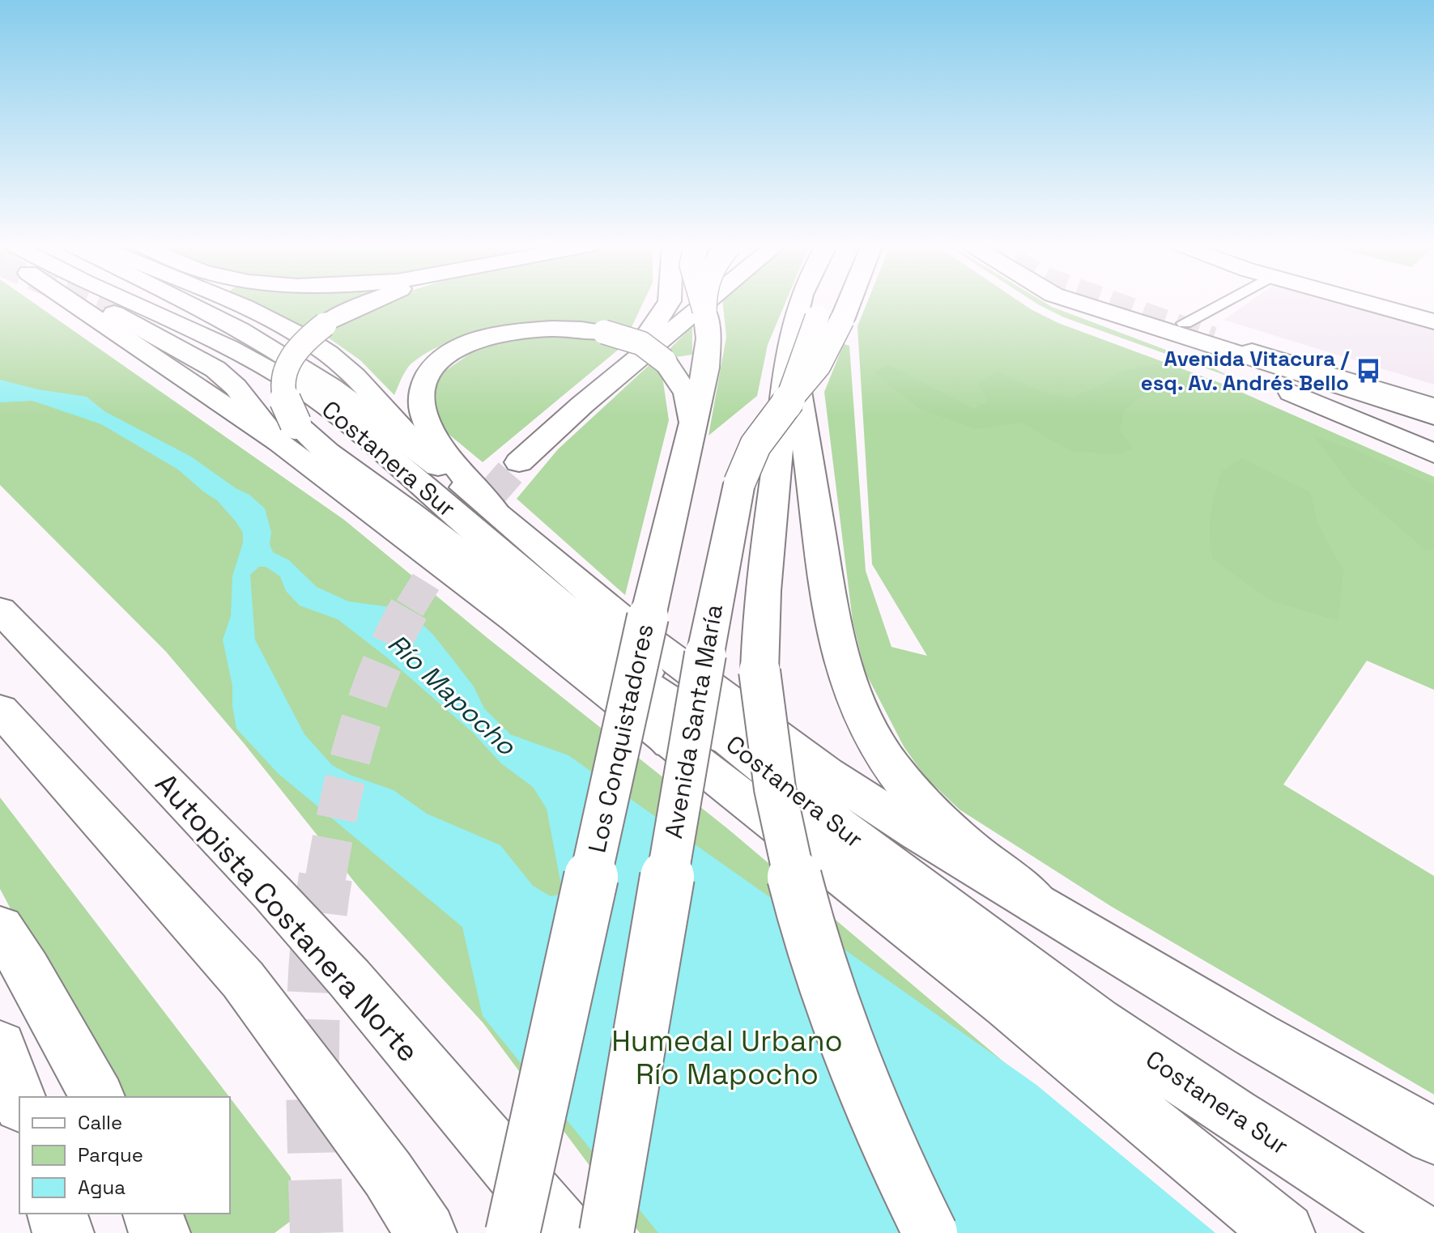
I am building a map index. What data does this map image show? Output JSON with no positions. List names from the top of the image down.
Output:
{
  "streets": {
    "main road": [
      "Costanera Sur",
      "Avenida Santa María",
      "Los Conquistadores",
      "Autopista Costanera Norte"
    ]
  },
  "water": ["Río Mapocho"],
  "parks": ["Humedal Urbano Río Mapocho"],
  "places": {
    "bus stop": ["Avenida Vitacura / esq. Av. Andrés Bello"]
  },
  "legend": ["Calle", "Parque", "Agua"]
}
